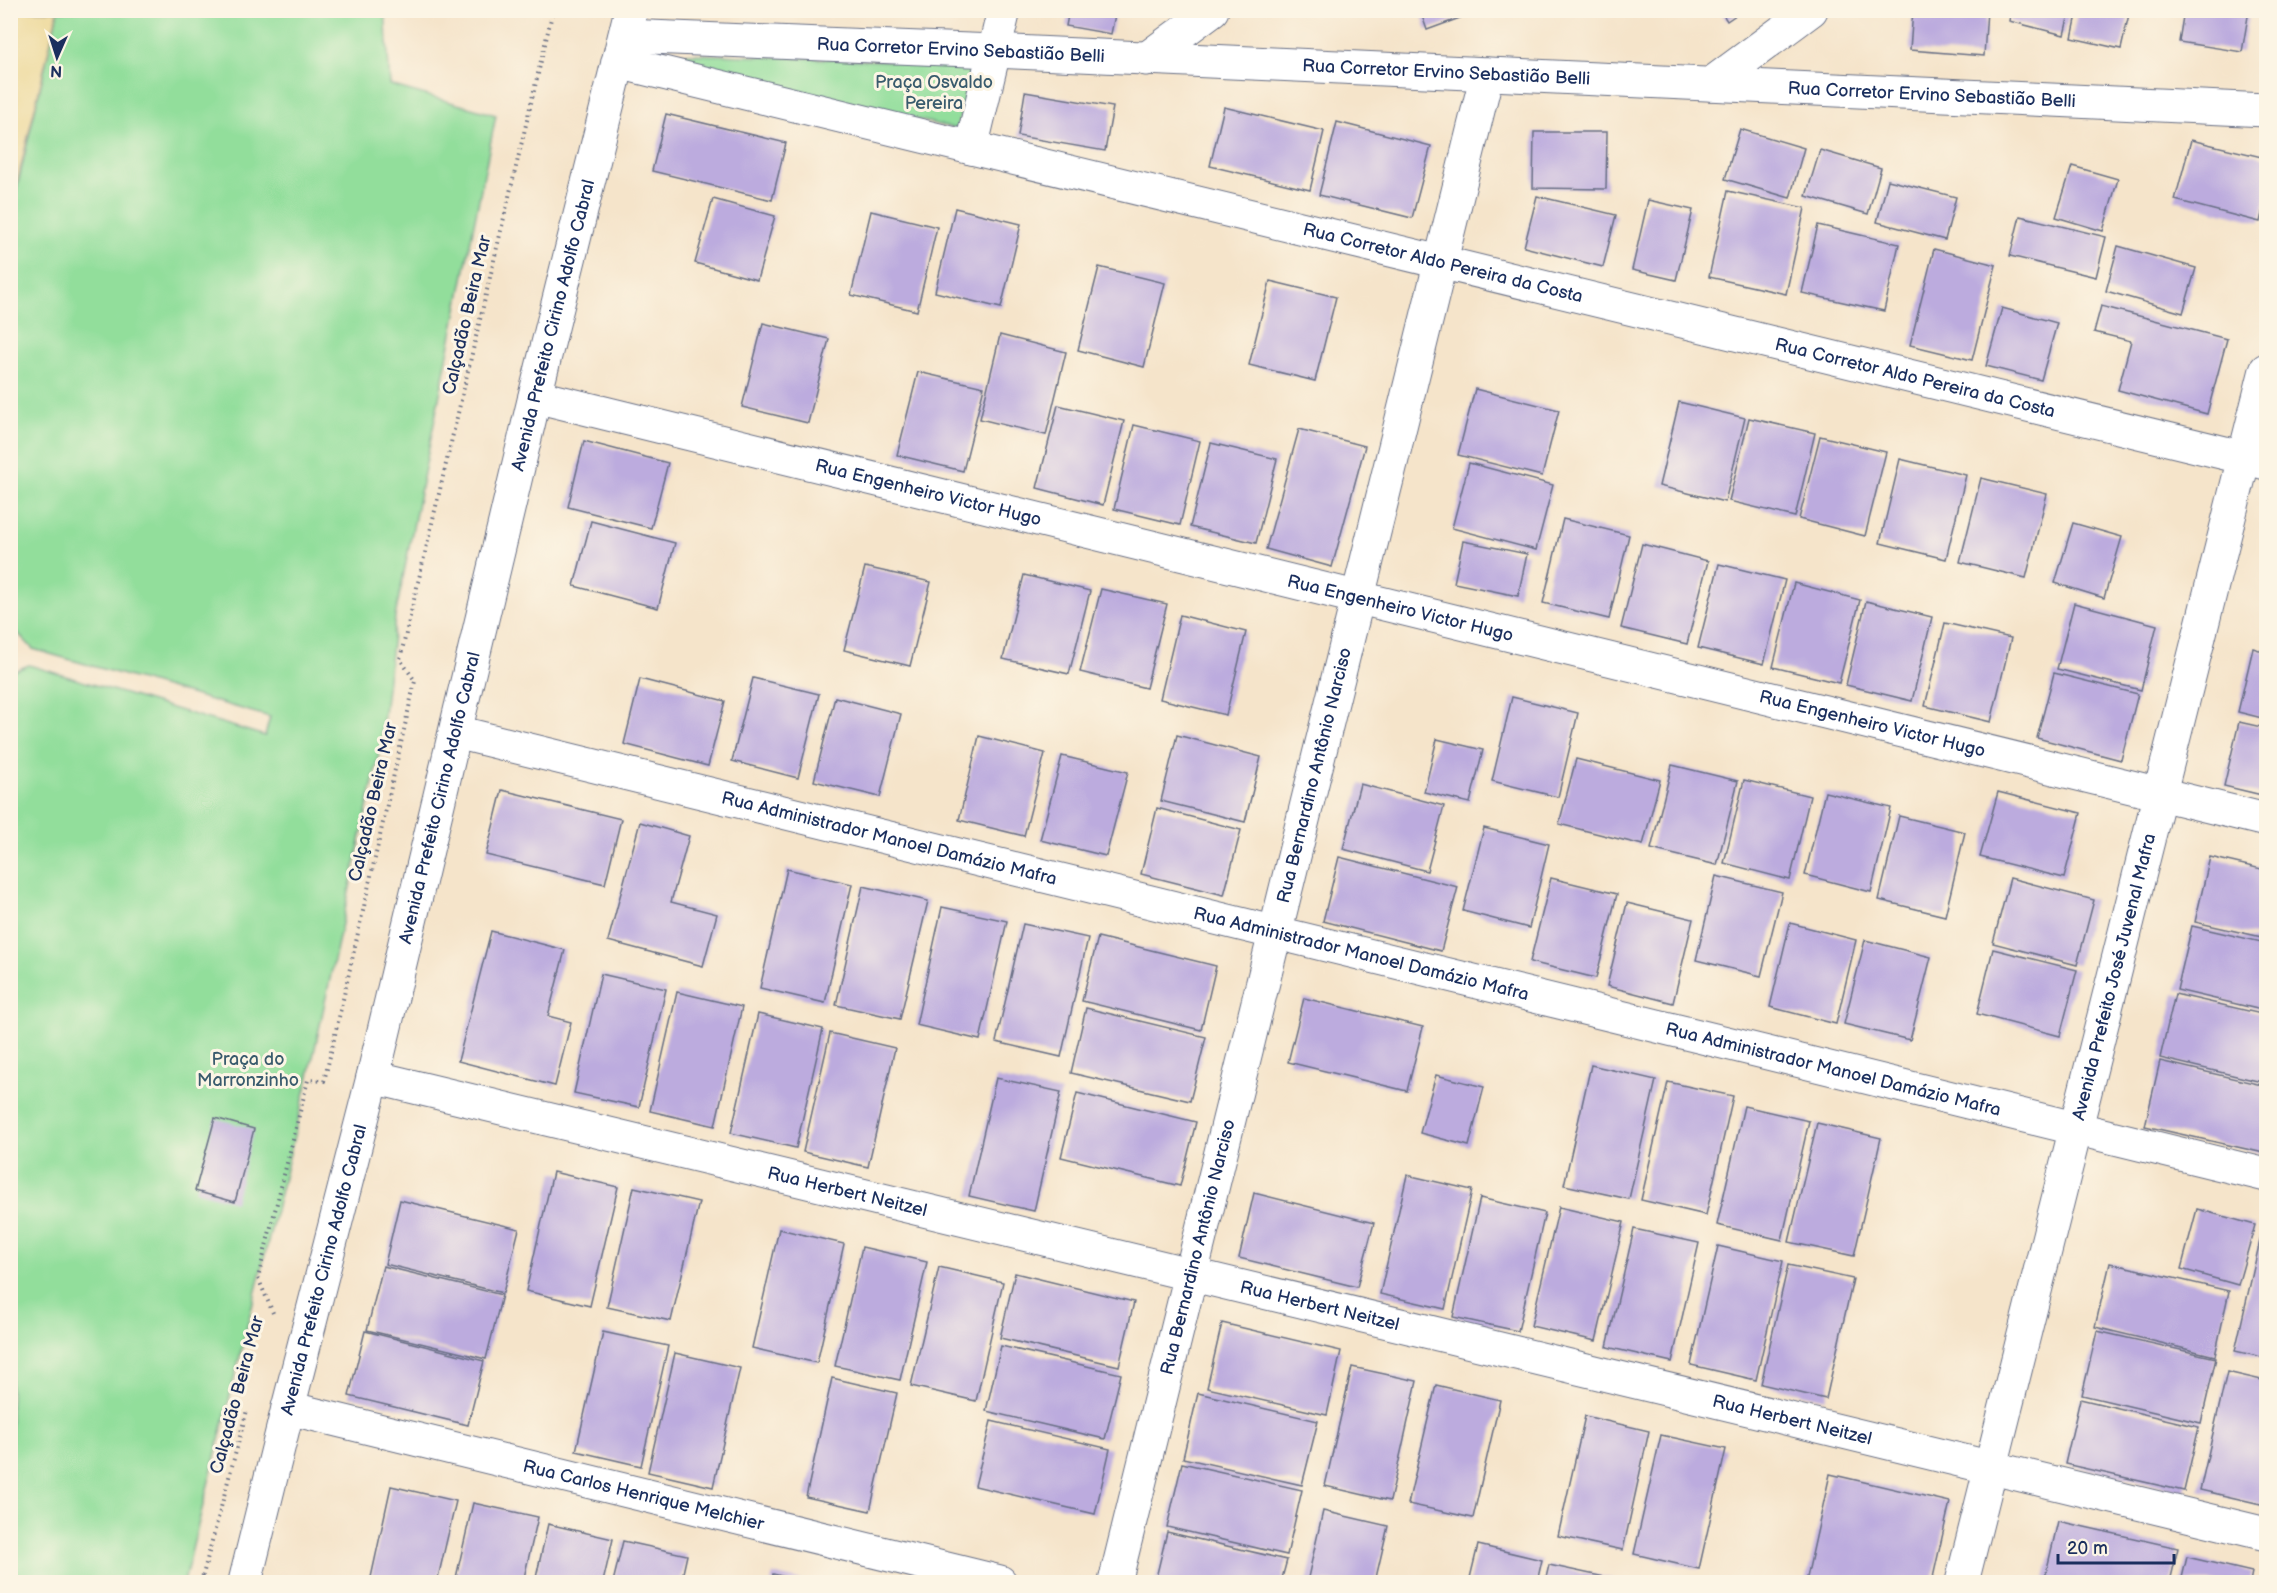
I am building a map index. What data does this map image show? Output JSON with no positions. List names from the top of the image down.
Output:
{
  "streets": {
    "street": [
      "Rua Corretor Ervino Sebastião Belli",
      "Rua Corretor Aldo Pereira da Costa",
      "Avenida Prefeito Cirino Adolfo Cabral",
      "Rua Engenheiro Victor Hugo",
      "Rua Bernardino Antônio Narciso",
      "Rua Administrador Manoel Damázio Mafra",
      "Avenida Prefeito José Juvenal Mafra",
      "Rua Herbert Neitzel",
      "Rua Carlos Henrique Melchier"
    ],
    "path": ["Calçadão Beira Mar"]
  },
  "crossings": [
    ["Rua Corretor Ervino Sebastião Belli", "Rua Corretor Aldo Pereira da Costa"],
    ["Rua Corretor Ervino Sebastião Belli", "Avenida Prefeito Cirino Adolfo Cabral"],
    ["Rua Corretor Ervino Sebastião Belli", "Rua Bernardino Antônio Narciso"],
    ["Rua Corretor Aldo Pereira da Costa", "Avenida Prefeito Cirino Adolfo Cabral"],
    ["Rua Corretor Aldo Pereira da Costa", "Rua Bernardino Antônio Narciso"],
    ["Rua Corretor Aldo Pereira da Costa", "Avenida Prefeito José Juvenal Mafra"],
    ["Avenida Prefeito Cirino Adolfo Cabral", "Rua Engenheiro Victor Hugo"],
    ["Avenida Prefeito Cirino Adolfo Cabral", "Rua Administrador Manoel Damázio Mafra"],
    ["Avenida Prefeito Cirino Adolfo Cabral", "Rua Herbert Neitzel"],
    ["Avenida Prefeito Cirino Adolfo Cabral", "Rua Carlos Henrique Melchier"],
    ["Rua Engenheiro Victor Hugo", "Rua Bernardino Antônio Narciso"],
    ["Rua Engenheiro Victor Hugo", "Avenida Prefeito José Juvenal Mafra"],
    ["Rua Bernardino Antônio Narciso", "Rua Administrador Manoel Damázio Mafra"],
    ["Rua Bernardino Antônio Narciso", "Rua Herbert Neitzel"],
    ["Rua Administrador Manoel Damázio Mafra", "Avenida Prefeito José Juvenal Mafra"],
    ["Avenida Prefeito José Juvenal Mafra", "Rua Herbert Neitzel"]
  ],
  "parks": ["Praça Osvaldo Pereira", "Praça do Marronzinho"],
  "scale_bar": "20 m",
  "north": "bottom"
}
